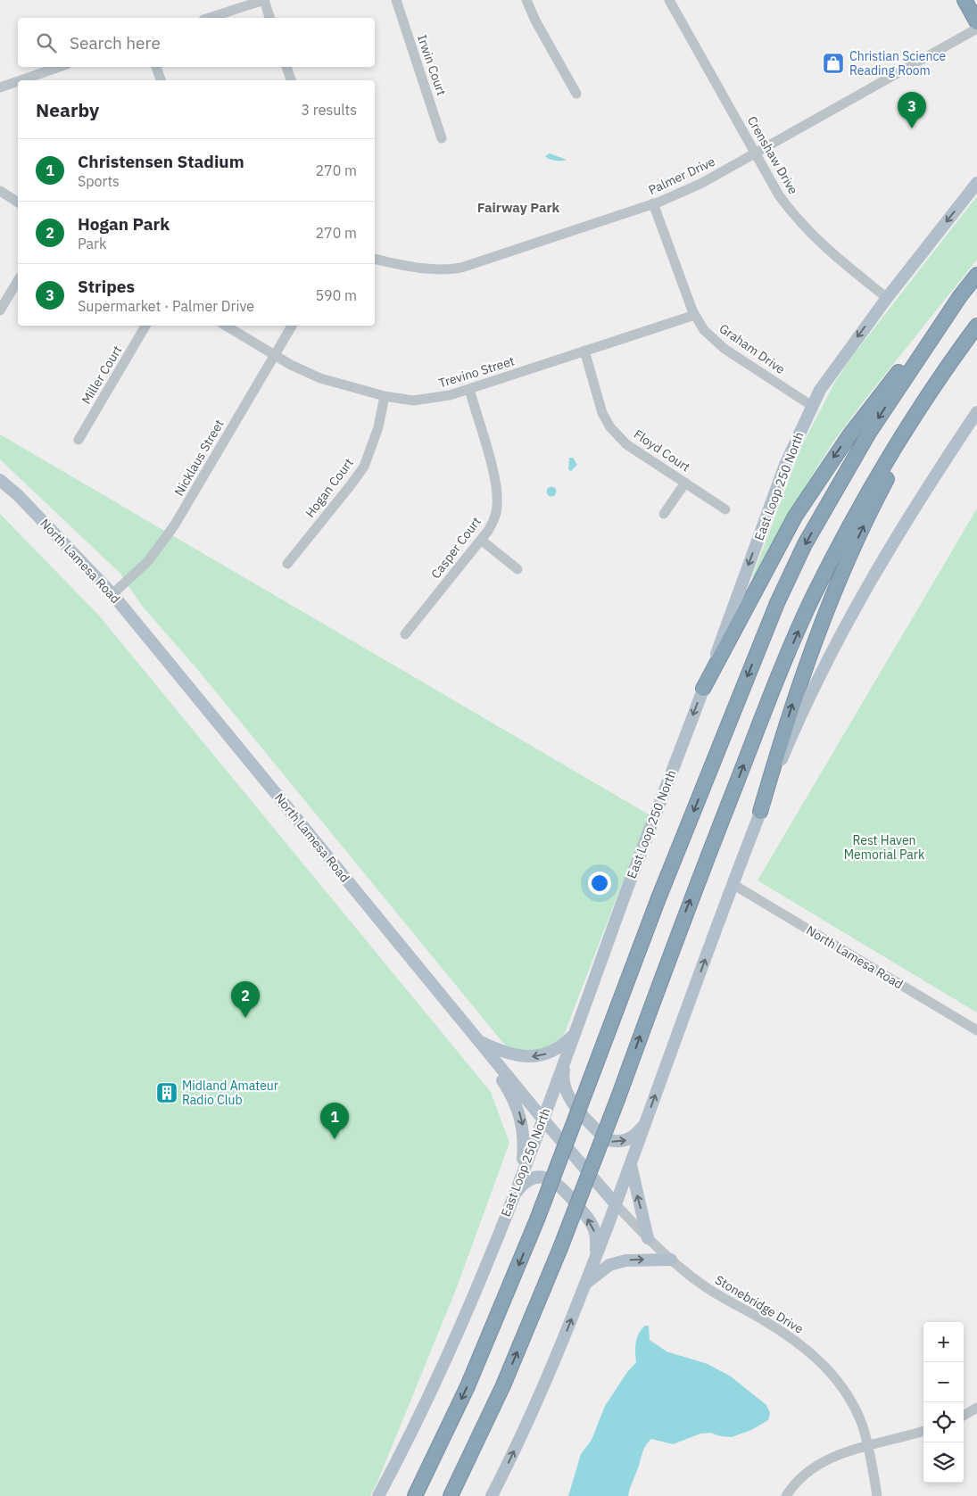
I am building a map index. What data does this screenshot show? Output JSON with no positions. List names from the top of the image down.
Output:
{
  "streets": {
    "main road": ["East Loop 250 North", "North Lamesa Road"],
    "street": [
      "Irwin Court",
      "Crenshaw Drive",
      "Palmer Drive",
      "Graham Drive",
      "Trevino Street",
      "Miller Court",
      "Floyd Court",
      "Nicklaus Street",
      "Hogan Court",
      "Casper Court",
      "Stonebridge Drive"
    ]
  },
  "crossings": [
    ["Crenshaw Drive", "Palmer Drive"],
    ["Crenshaw Drive", "East Loop 250 North"],
    ["Palmer Drive", "Graham Drive"],
    ["Graham Drive", "Trevino Street"],
    ["Graham Drive", "East Loop 250 North"],
    ["Trevino Street", "Floyd Court"],
    ["Trevino Street", "Nicklaus Street"],
    ["Trevino Street", "Hogan Court"],
    ["Trevino Street", "Casper Court"],
    ["Nicklaus Street", "North Lamesa Road"],
    ["East Loop 250 North", "North Lamesa Road"],
    ["North Lamesa Road", "Stonebridge Drive"]
  ],
  "districts": ["Fairway Park"],
  "parks": ["Rest Haven Memorial Park"],
  "places": {
    "shop": ["Christian Science Reading Room"],
    "building": ["Midland Amateur Radio Club"]
  },
  "page": {
    "search": "Search here",
    "heading": ["Nearby", "3 results"],
    "pins": ["3", "2", "1"],
    "list": [
      {
        "mark": "1",
        "name": "Christensen Stadium",
        "note": "Sports",
        "value": "270 m"
      },
      {
        "mark": "2",
        "name": "Hogan Park",
        "note": "Park",
        "value": "270 m"
      },
      {
        "mark": "3",
        "name": "Stripes",
        "note": "Supermarket · Palmer Drive",
        "value": "590 m"
      }
    ],
    "map_buttons": ["+", "−"]
  }
}
